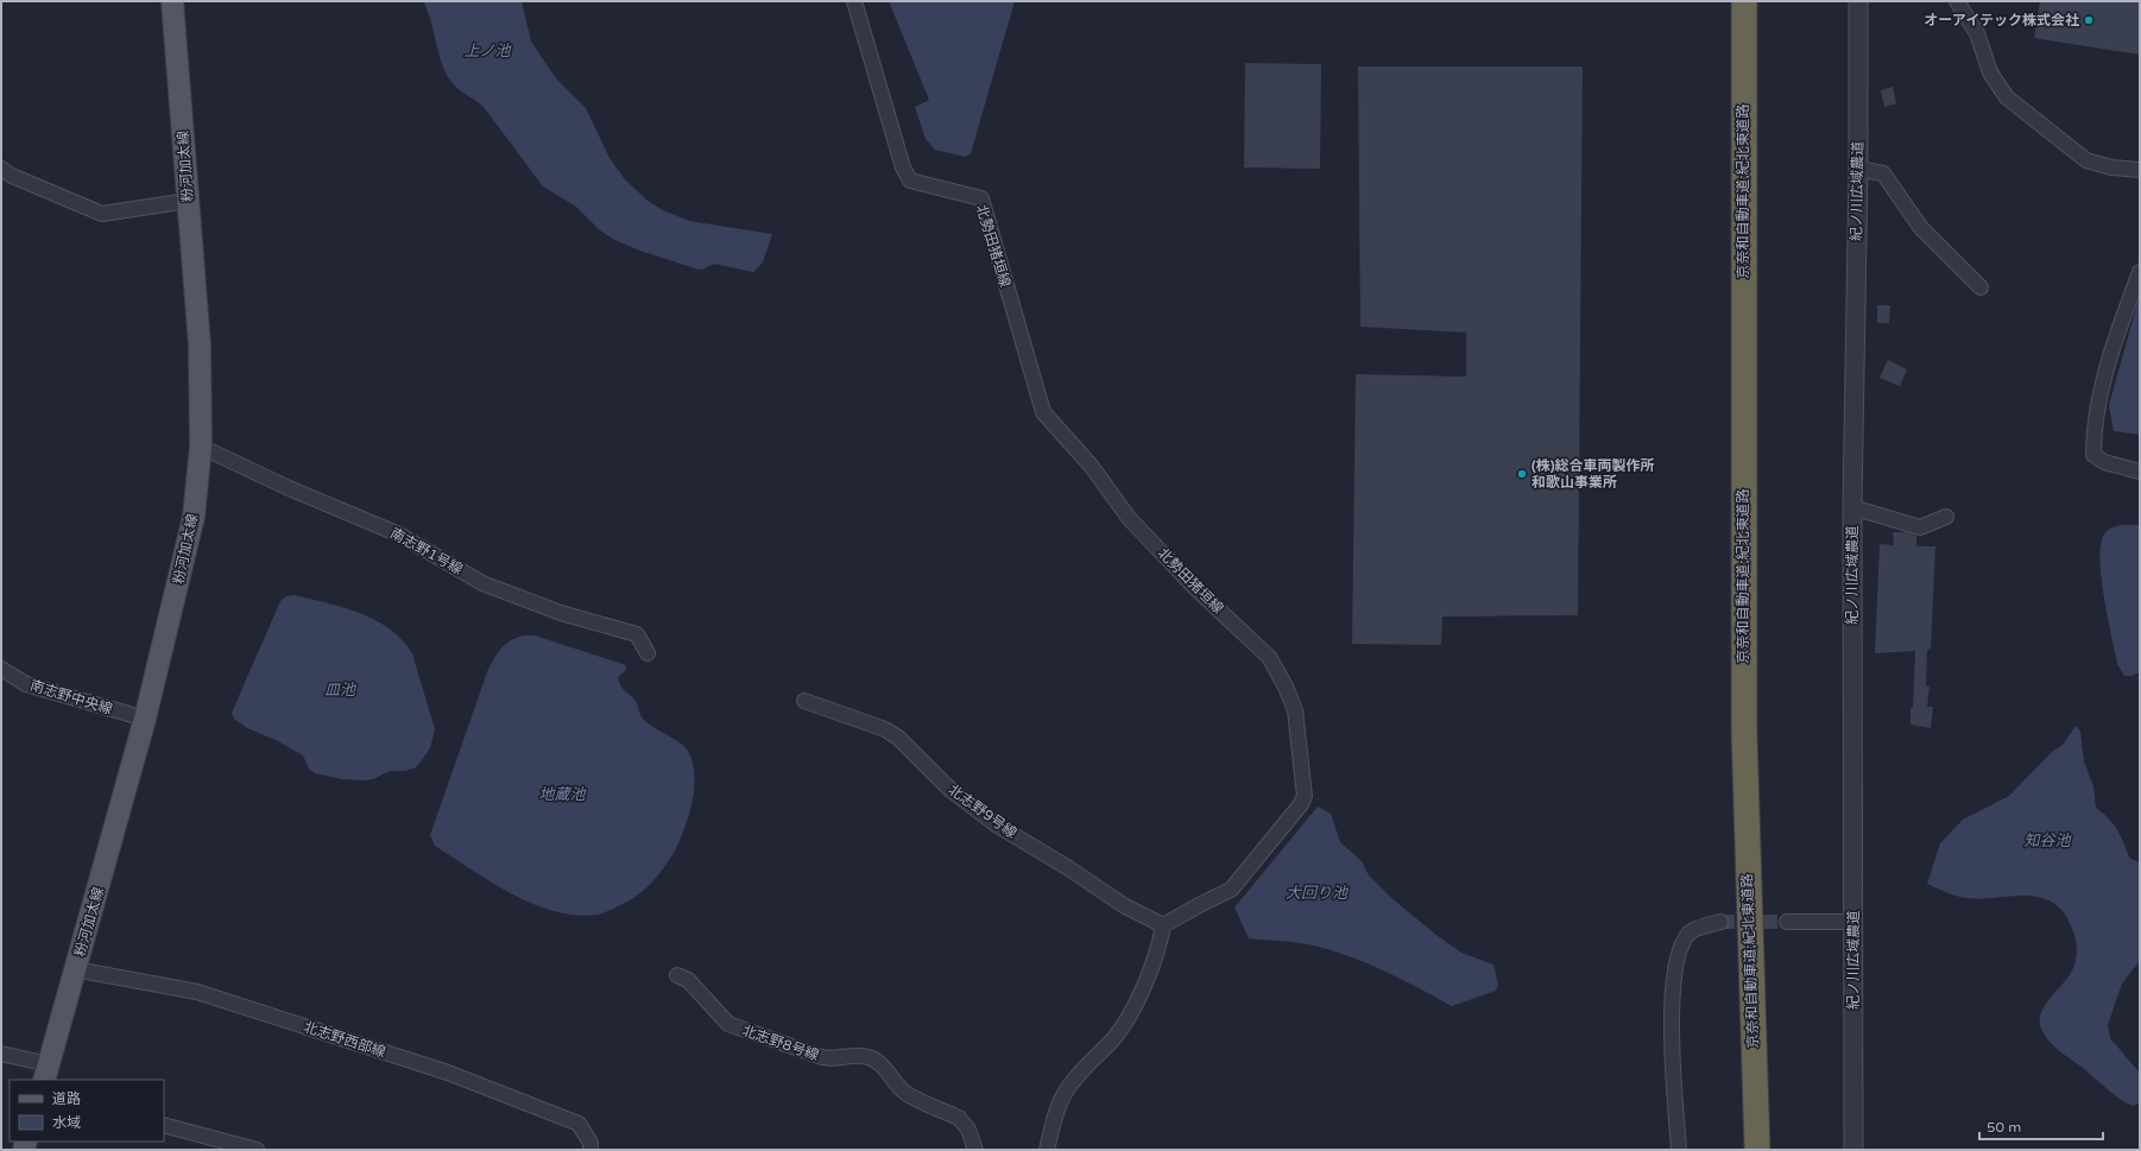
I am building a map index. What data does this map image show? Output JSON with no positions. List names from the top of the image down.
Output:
{
  "streets": {
    "highway": ["京奈和自動車道;紀北東道路"],
    "main road": ["粉河加太線"],
    "street": [
      "紀ノ川広域農道",
      "北勢田猪垣線",
      "南志野1号線",
      "南志野中央線",
      "北志野9号線",
      "北志野西部線",
      "北志野8号線"
    ]
  },
  "crossings": [
    ["粉河加太線", "南志野1号線"],
    ["粉河加太線", "南志野中央線"],
    ["粉河加太線", "北志野西部線"],
    ["北勢田猪垣線", "北志野9号線"]
  ],
  "water": [
    "上ノ池",
    "皿池",
    "地蔵池",
    "知谷池",
    "大回り池"
  ],
  "places": ["オーアイテック株式会社", "(株)総合車両製作所 和歌山事業所"],
  "legend": ["道路", "水域"],
  "scale_bar": "50 m"
}
